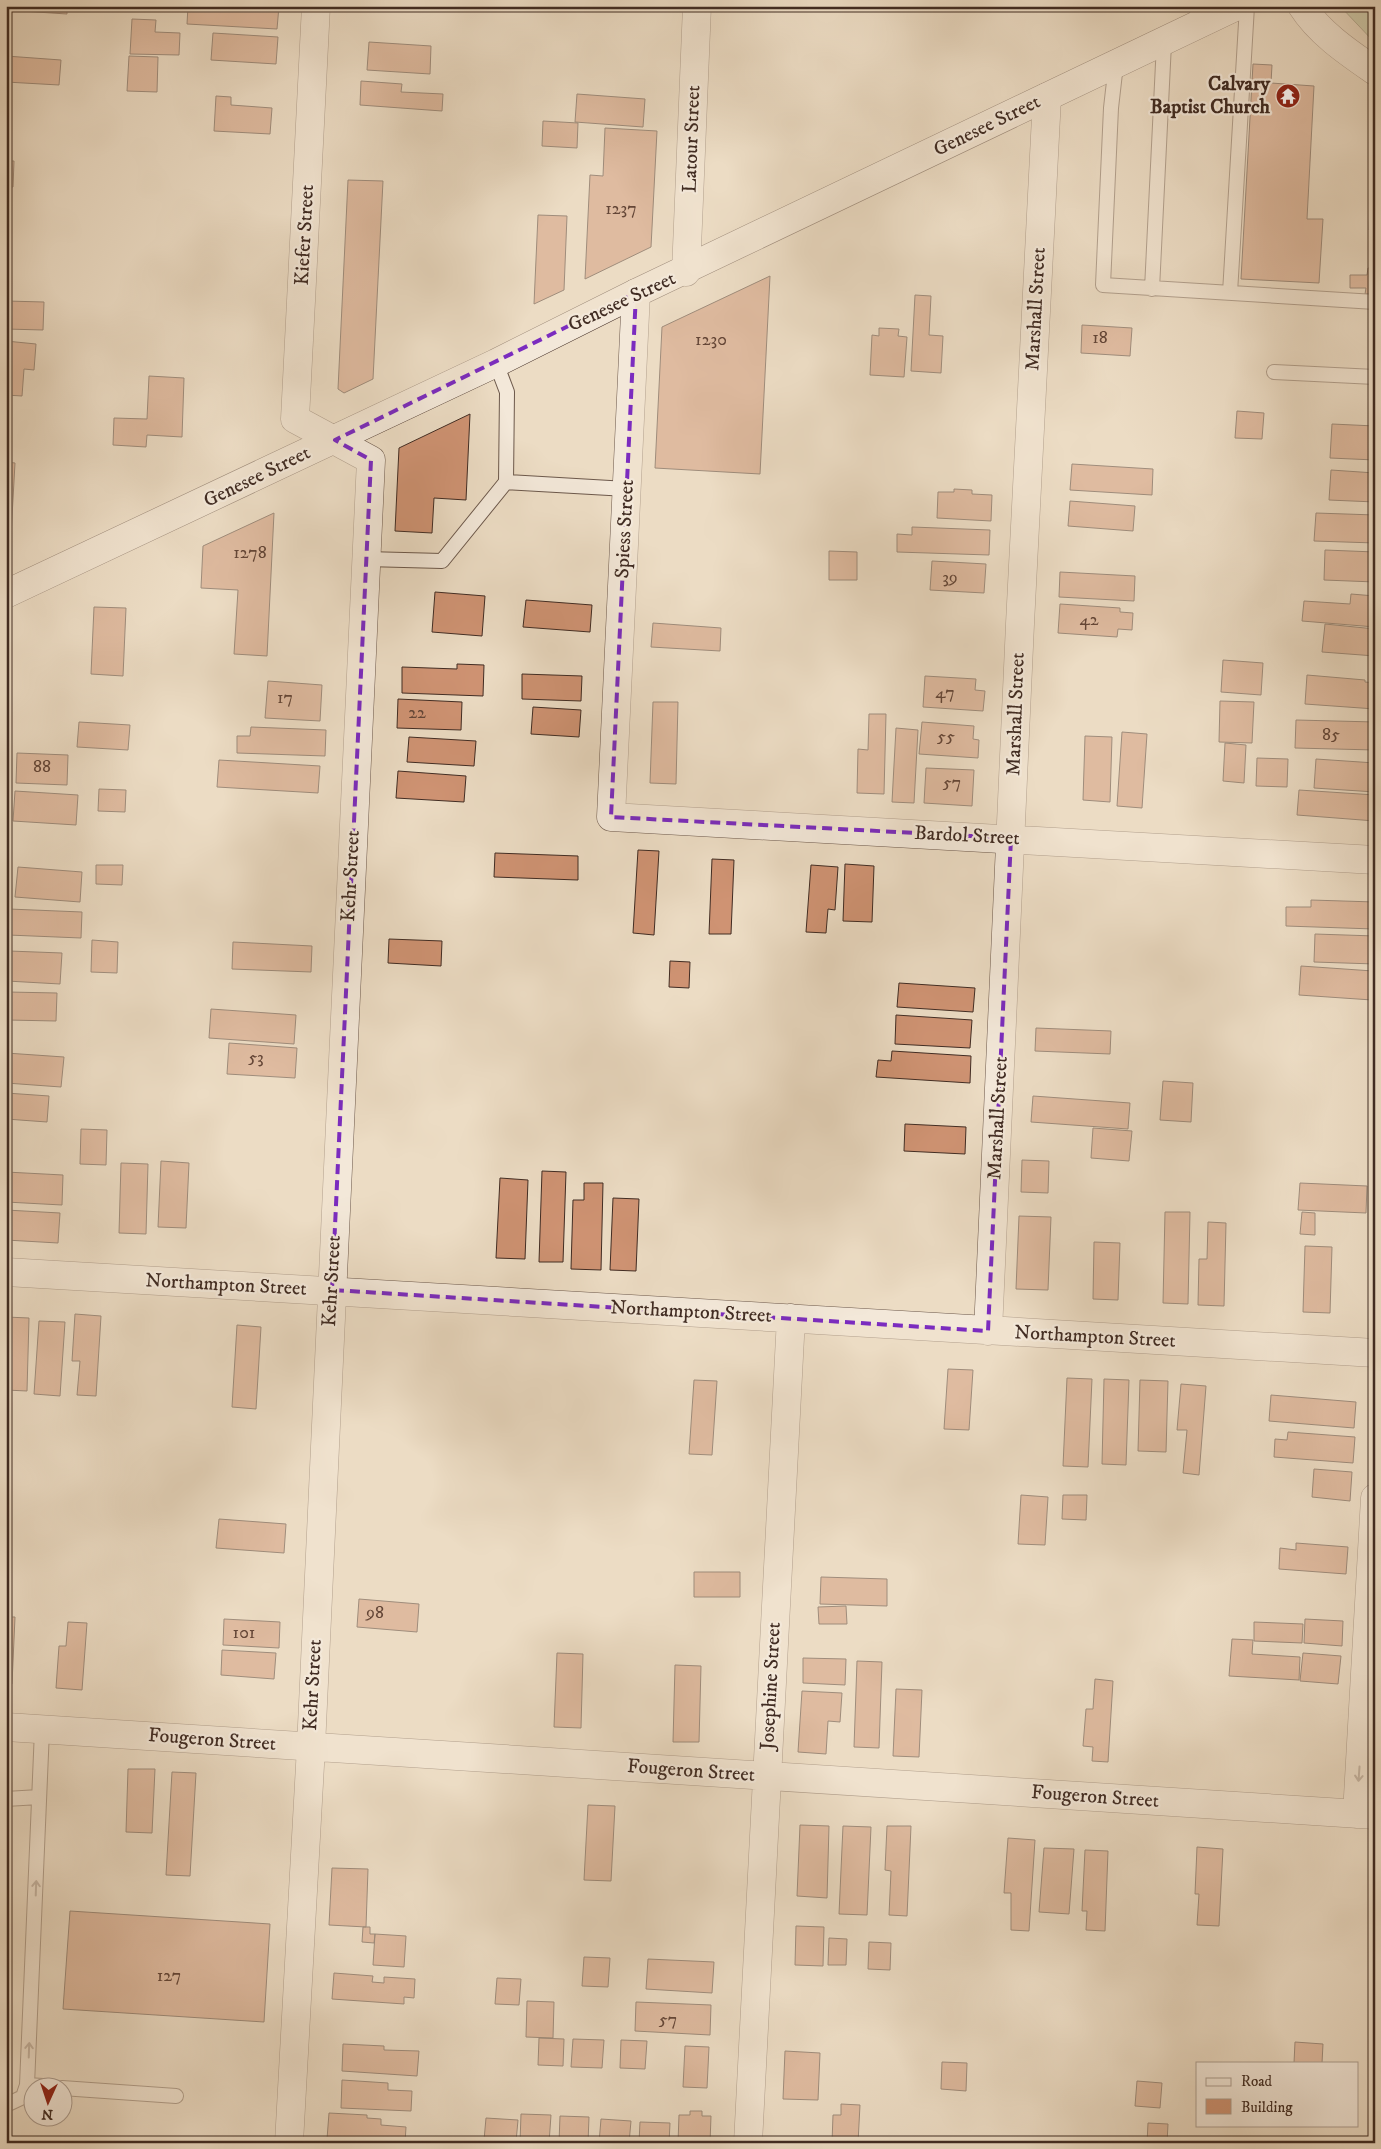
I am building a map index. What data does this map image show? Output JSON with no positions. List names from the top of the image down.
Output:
{
  "streets": {
    "street": [
      "Genesee Street",
      "Latour Street",
      "Kiefer Street",
      "Marshall Street",
      "Spiess Street",
      "Bardol Street",
      "Kehr Street",
      "Northampton Street",
      "Josephine Street",
      "Fougeron Street"
    ]
  },
  "crossings": [
    ["Genesee Street", "Latour Street"],
    ["Genesee Street", "Kiefer Street"],
    ["Genesee Street", "Marshall Street"],
    ["Genesee Street", "Spiess Street"],
    ["Genesee Street", "Kehr Street"],
    ["Kiefer Street", "Kehr Street"],
    ["Marshall Street", "Bardol Street"],
    ["Marshall Street", "Northampton Street"],
    ["Spiess Street", "Bardol Street"],
    ["Kehr Street", "Northampton Street"],
    ["Kehr Street", "Fougeron Street"],
    ["Northampton Street", "Josephine Street"],
    ["Josephine Street", "Fougeron Street"]
  ],
  "places": {
    "temple": ["Calvary Baptist Church"]
  },
  "house_numbers": [
    "1237",
    "18",
    "1230",
    "1278",
    "39",
    "42",
    "47",
    "17",
    "22",
    "85",
    "55",
    "88",
    "57",
    "53",
    "98",
    "101",
    "127",
    "57"
  ],
  "legend": ["Road", "Building"],
  "north": "bottom"
}
